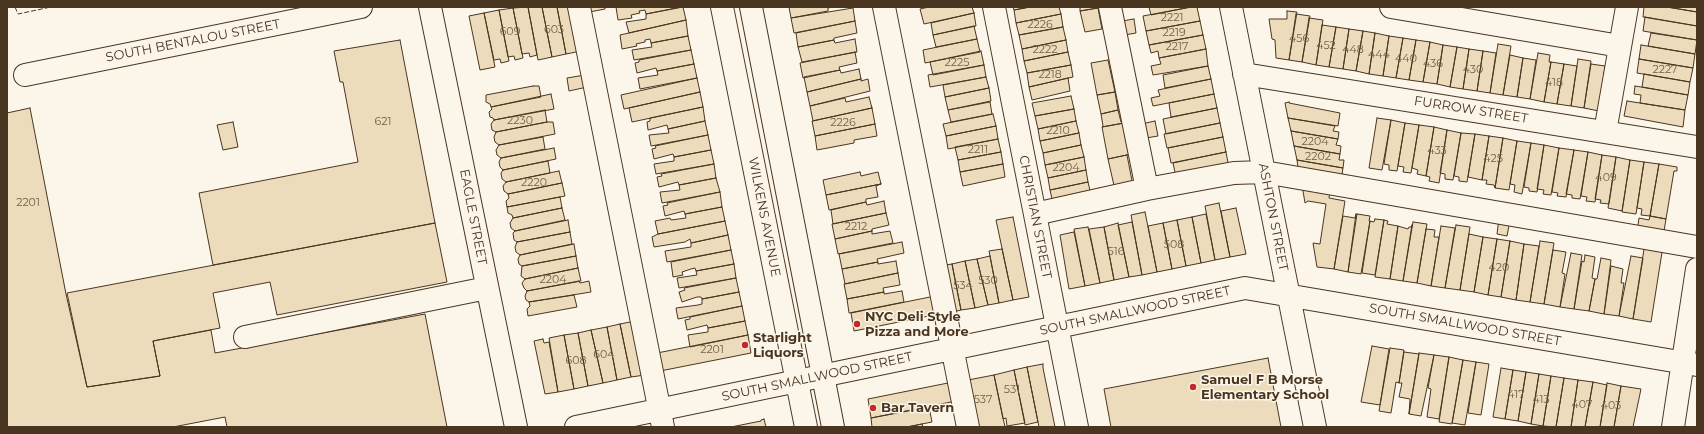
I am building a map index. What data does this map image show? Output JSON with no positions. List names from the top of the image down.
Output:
{
  "streets": {
    "street": [
      "SOUTH BENTALOU STREET",
      "FURROW STREET",
      "EAGLE STREET",
      "WILKENS AVENUE",
      "CHRISTIAN STREET",
      "ASHTON STREET",
      "SOUTH SMALLWOOD STREET"
    ]
  },
  "crossings": [
    ["FURROW STREET", "ASHTON STREET"],
    ["WILKENS AVENUE", "SOUTH SMALLWOOD STREET"],
    ["CHRISTIAN STREET", "SOUTH SMALLWOOD STREET"],
    ["ASHTON STREET", "SOUTH SMALLWOOD STREET"]
  ],
  "places": [
    "NYC Deli Style Pizza and More",
    "Starlight Liquors",
    "Samuel F B Morse Elementary School",
    "Bar Tavern"
  ],
  "house_numbers": [
    "2221",
    "2226",
    "603",
    "609",
    "2219",
    "456",
    "452",
    "2217",
    "2222",
    "448",
    "444",
    "440",
    "2225",
    "436",
    "430",
    "2227",
    "2218",
    "418",
    "2230",
    "621",
    "2226",
    "2210",
    "2204",
    "2211",
    "433",
    "2202",
    "425",
    "2204",
    "409",
    "2220",
    "2201",
    "2212",
    "508",
    "516",
    "420",
    "2204",
    "530",
    "534",
    "2201",
    "604",
    "608",
    "531",
    "417",
    "537",
    "413",
    "407",
    "403"
  ]
}
